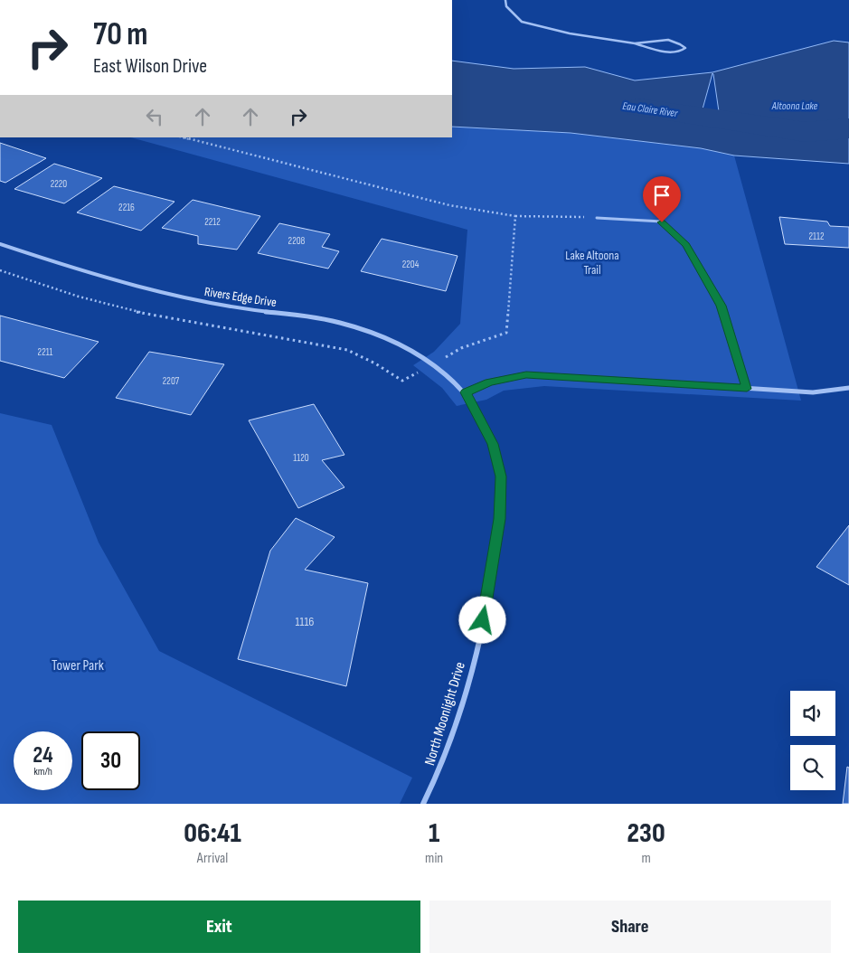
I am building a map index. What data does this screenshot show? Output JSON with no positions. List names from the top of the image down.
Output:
{
  "streets": {
    "street": ["Rivers Edge Drive", "North Moonlight Drive"]
  },
  "crossings": [
    ["Rivers Edge Drive", "North Moonlight Drive"]
  ],
  "water": ["Altoona Lake", "Eau Claire River"],
  "parks": ["Lake Altoona Trail", "Tower Park"],
  "house_numbers": [
    "2220",
    "2216",
    "2212",
    "2112",
    "2208",
    "2204",
    "2211",
    "2207",
    "1120",
    "1116"
  ],
  "page": {
    "turn": ["70 m", "East Wilson Drive"],
    "speed": "24 km/h",
    "limit": "30",
    "eta": [
      "06:41",
      "Arrival",
      "1",
      "min",
      "230",
      "m"
    ],
    "buttons": ["Exit", "Share"]
  }
}
